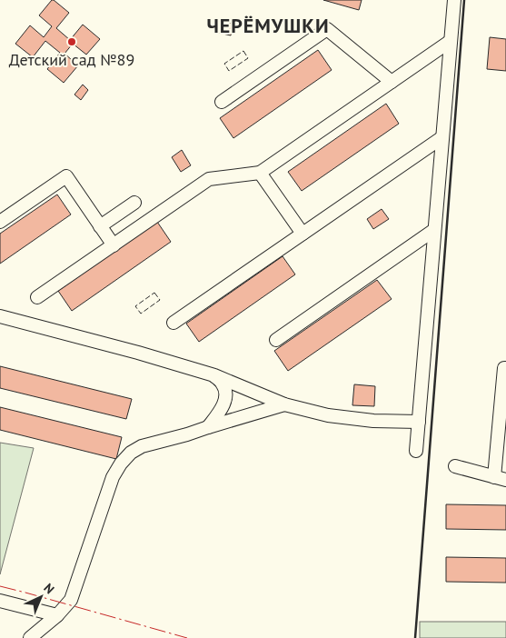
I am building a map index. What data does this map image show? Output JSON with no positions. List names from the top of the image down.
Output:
{
  "districts": ["ЧЕРЁМУШКИ"],
  "places": ["Детский сад №89"],
  "north": "top right"
}
